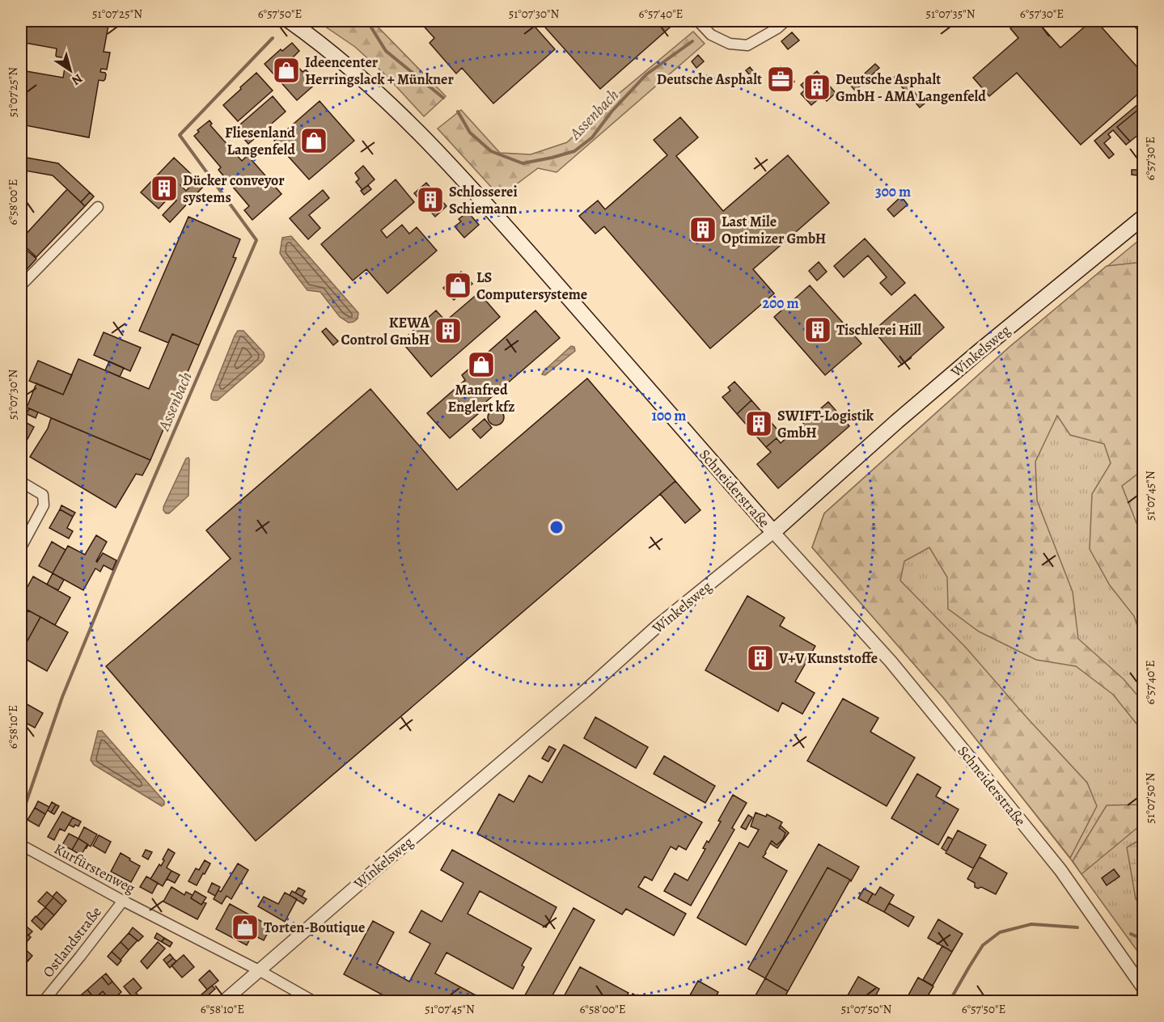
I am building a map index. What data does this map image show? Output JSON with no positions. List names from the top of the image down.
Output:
{
  "streets": {
    "main road": ["Winkelsweg", "Schneiderstraße"],
    "street": ["Kurfürstenweg", "Ostlandstraße"]
  },
  "crossings": [
    ["Winkelsweg", "Schneiderstraße"],
    ["Winkelsweg", "Kurfürstenweg"],
    ["Kurfürstenweg", "Ostlandstraße"]
  ],
  "water": ["Assenbach"],
  "places": {
    "shop": [
      "Ideencenter Herringslack + Münkner",
      "Fliesenland Langenfeld",
      "LS Computersysteme",
      "Manfred Englert kfz",
      "Torten-Boutique"
    ],
    "office": ["Deutsche Asphalt"],
    "building": [
      "Deutsche Asphalt GmbH - AMA Langenfeld",
      "Dücker conveyor systems",
      "Schlosserei Schiemann",
      "Last Mile Optimizer GmbH",
      "Tischlerei Hill",
      "KEWA Control GmbH",
      "SWIFT-Logistik GmbH",
      "V+V Kunststoffe"
    ]
  },
  "north": "bottom right",
  "coordinates": [
    "51°07'25\"N",
    "6°57'50\"E",
    "51°07'30\"N",
    "6°57'40\"E",
    "51°07'35\"N",
    "6°57'30\"E",
    "6°58'00\"E",
    "51°07'45\"N",
    "6°58'10\"E",
    "51°07'50\"N"
  ],
  "rings": ["300 m", "200 m", "100 m"]
}
